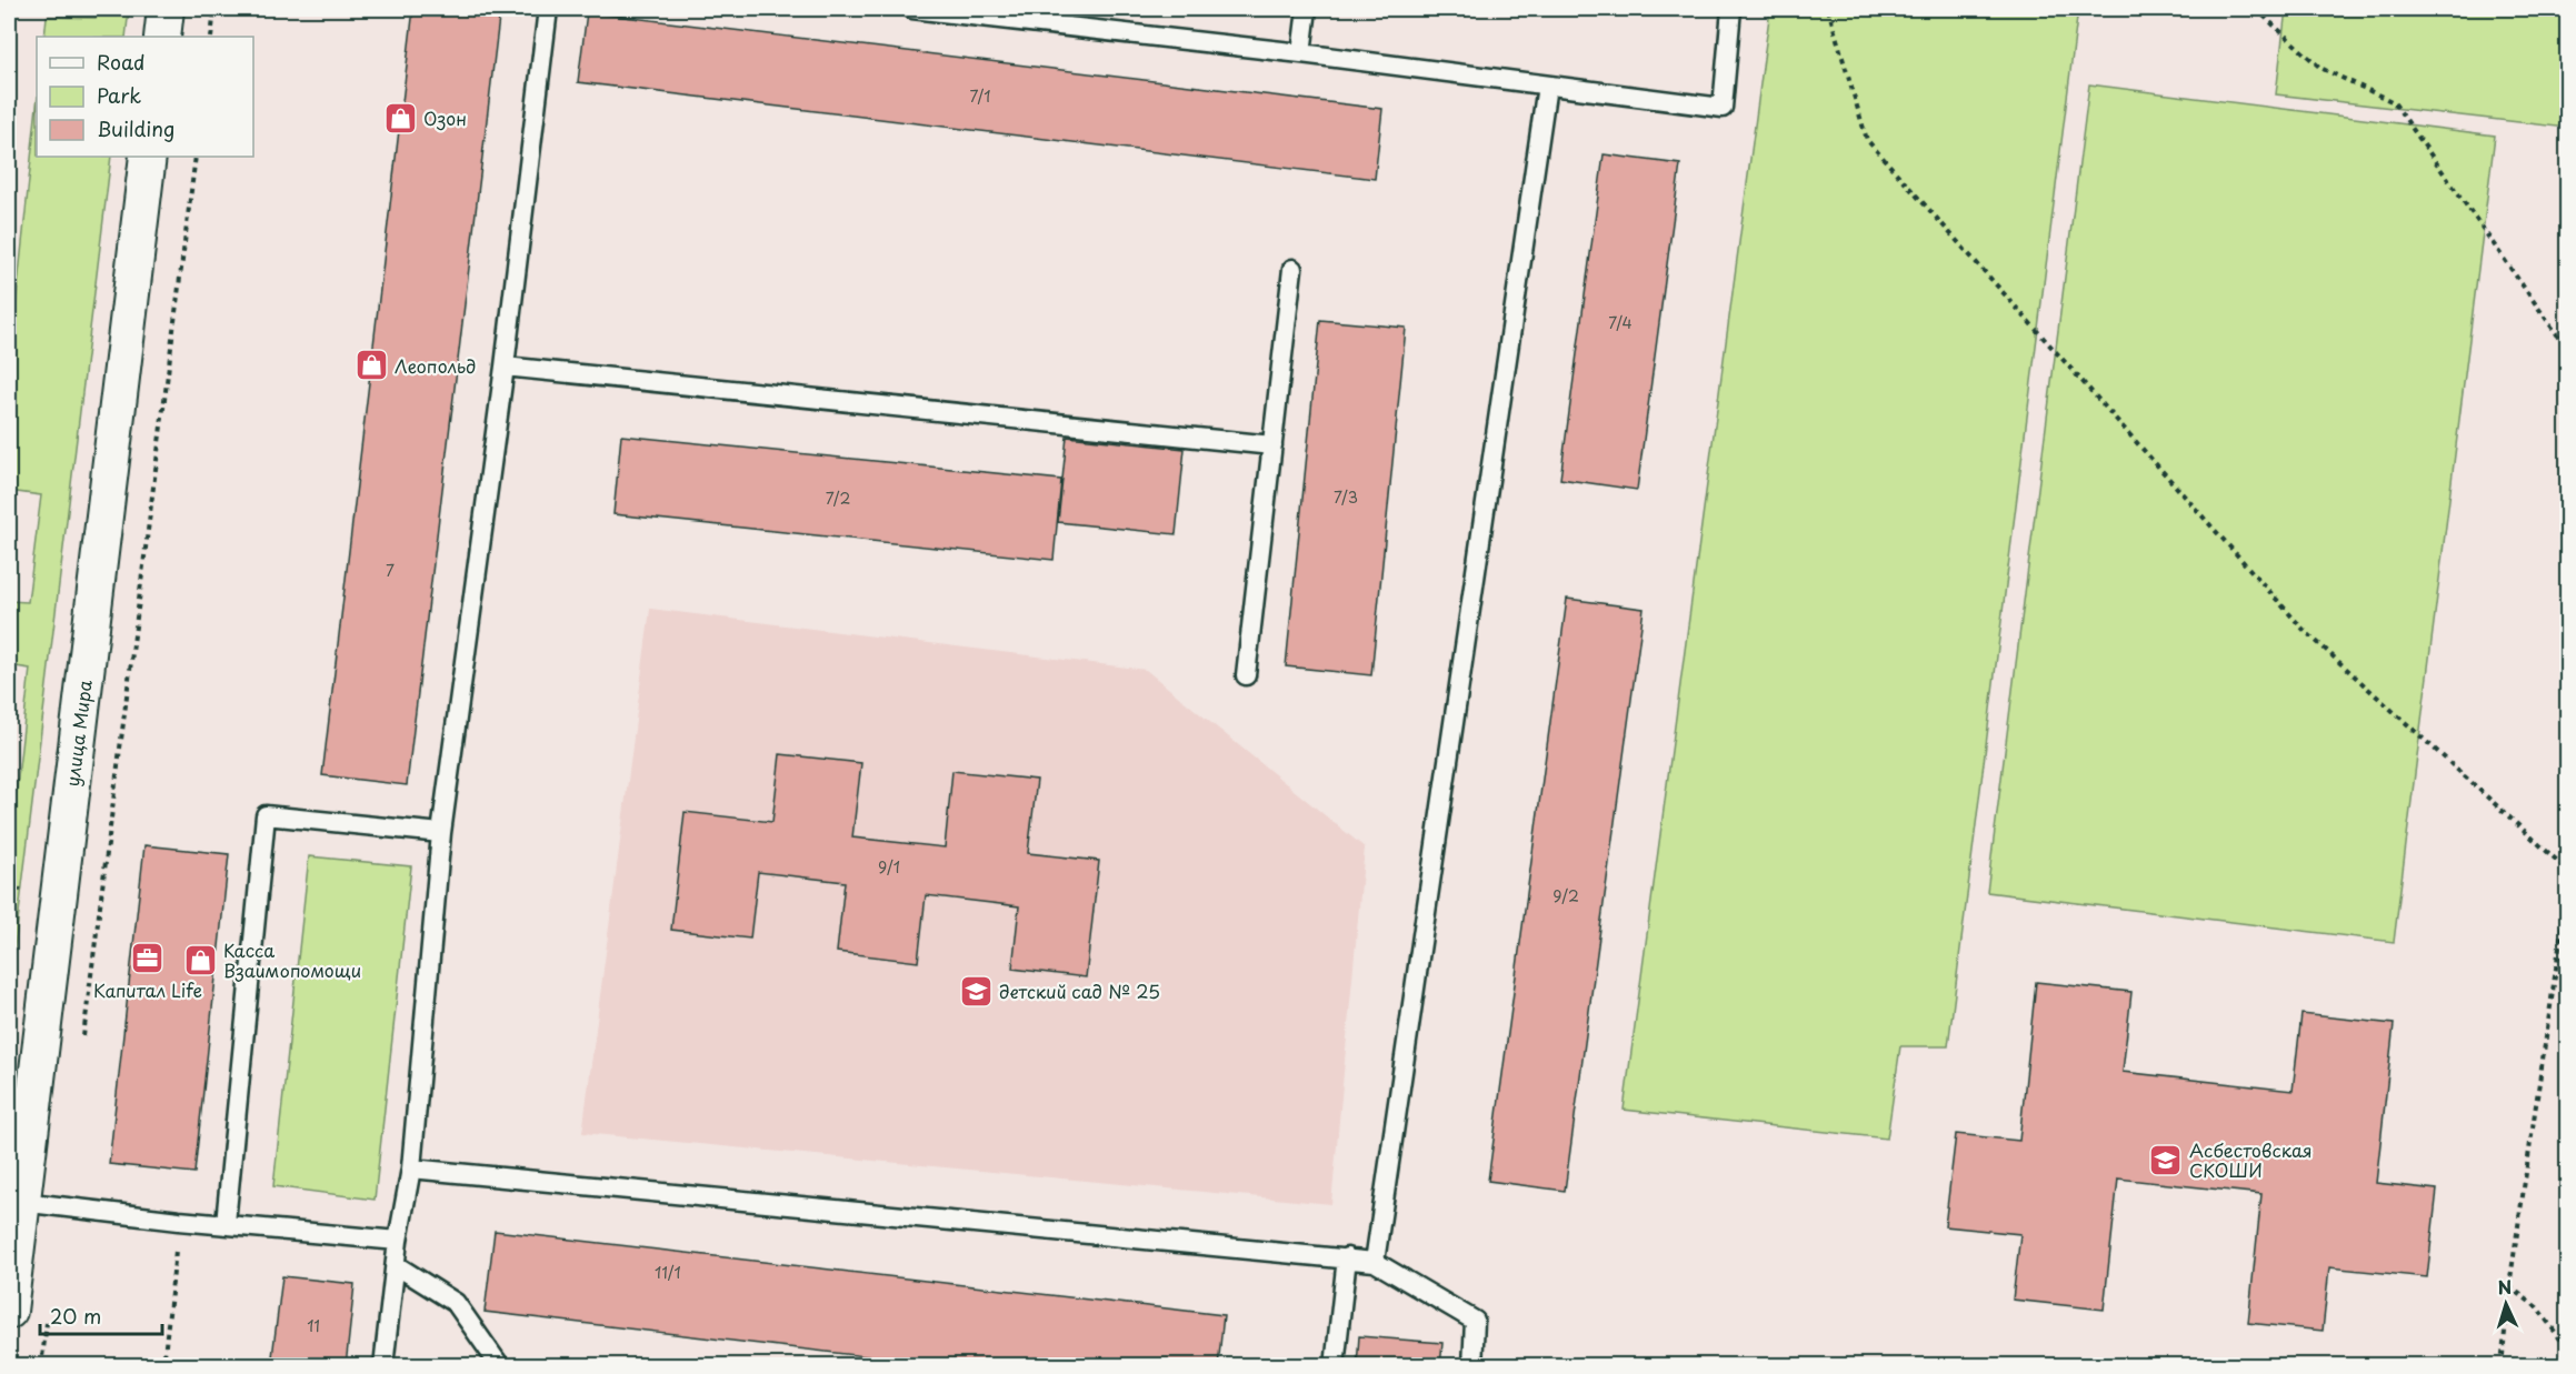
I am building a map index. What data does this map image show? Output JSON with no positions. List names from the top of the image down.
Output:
{
  "streets": {
    "street": ["улица Мира"]
  },
  "places": {
    "shop": ["Озон", "Леопольд", "Касса Взаимопомощи"],
    "office": ["Капитал Life"],
    "school or university": ["детский сад № 25", "Асбестовская СКОШИ"]
  },
  "house_numbers": [
    "7/1",
    "7/4",
    "7/3",
    "7/2",
    "7",
    "9/1",
    "9/2",
    "11/1",
    "11"
  ],
  "legend": ["Road", "Park", "Building"],
  "scale_bar": "20 m",
  "north": "top"
}
